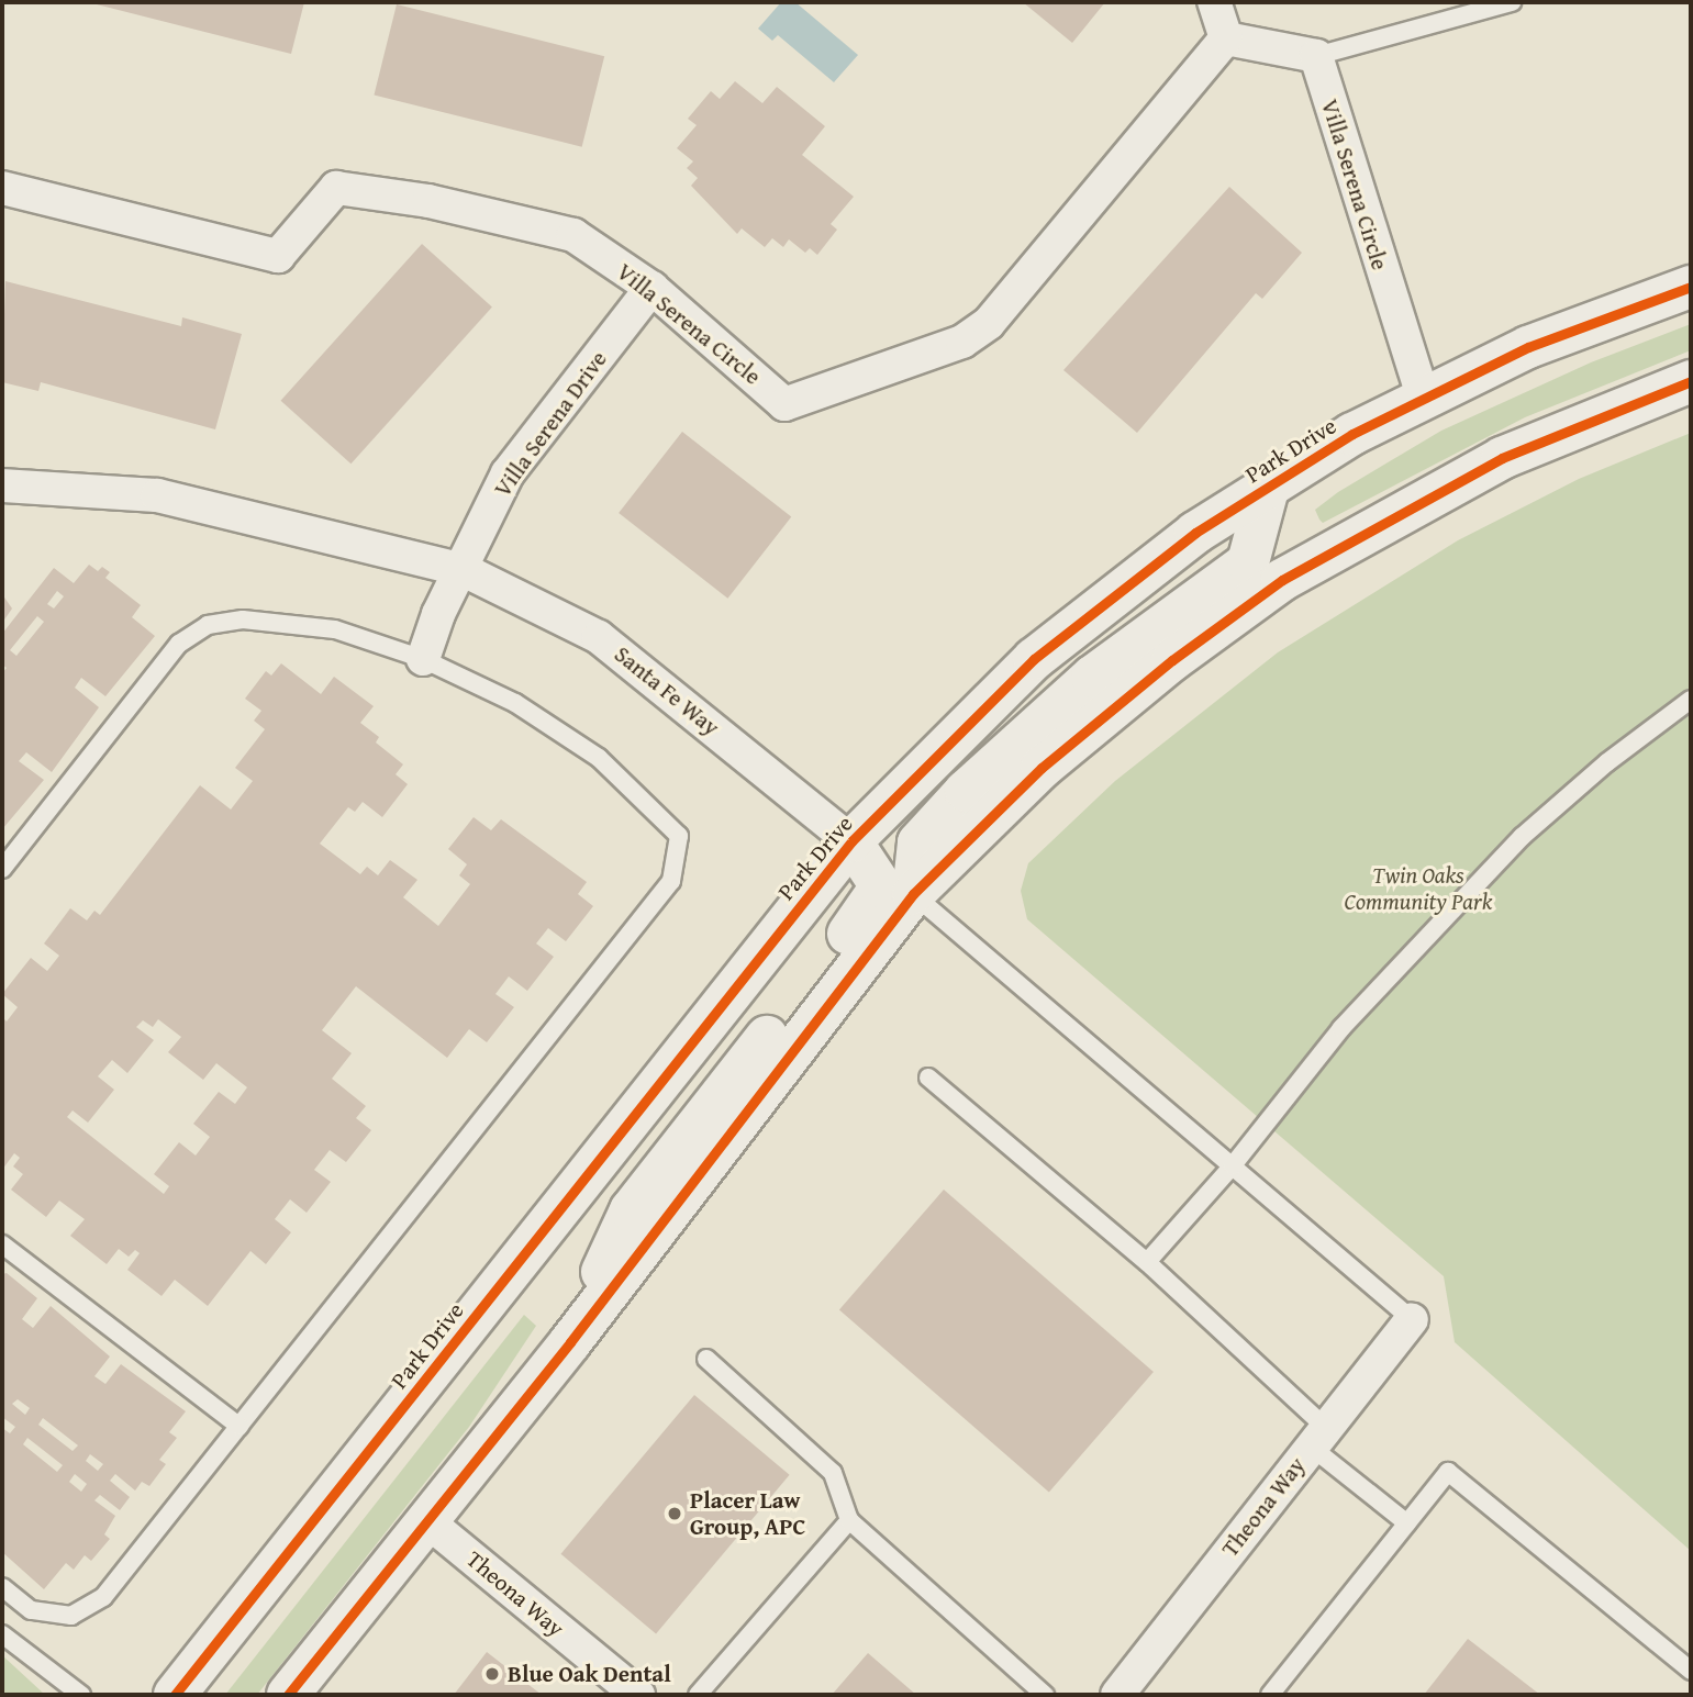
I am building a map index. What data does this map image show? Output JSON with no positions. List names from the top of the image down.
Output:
{
  "streets": {
    "main road": ["Park Drive"],
    "street": [
      "Villa Serena Circle",
      "Villa Serena Drive",
      "Santa Fe Way",
      "Theona Way"
    ]
  },
  "crossings": [
    ["Villa Serena Circle", "Villa Serena Drive"],
    ["Villa Serena Circle", "Park Drive"],
    ["Villa Serena Drive", "Santa Fe Way"],
    ["Park Drive", "Santa Fe Way"]
  ],
  "parks": ["Twin Oaks Community Park"],
  "places": ["Placer Law Group, APC", "Blue Oak Dental"]
}
